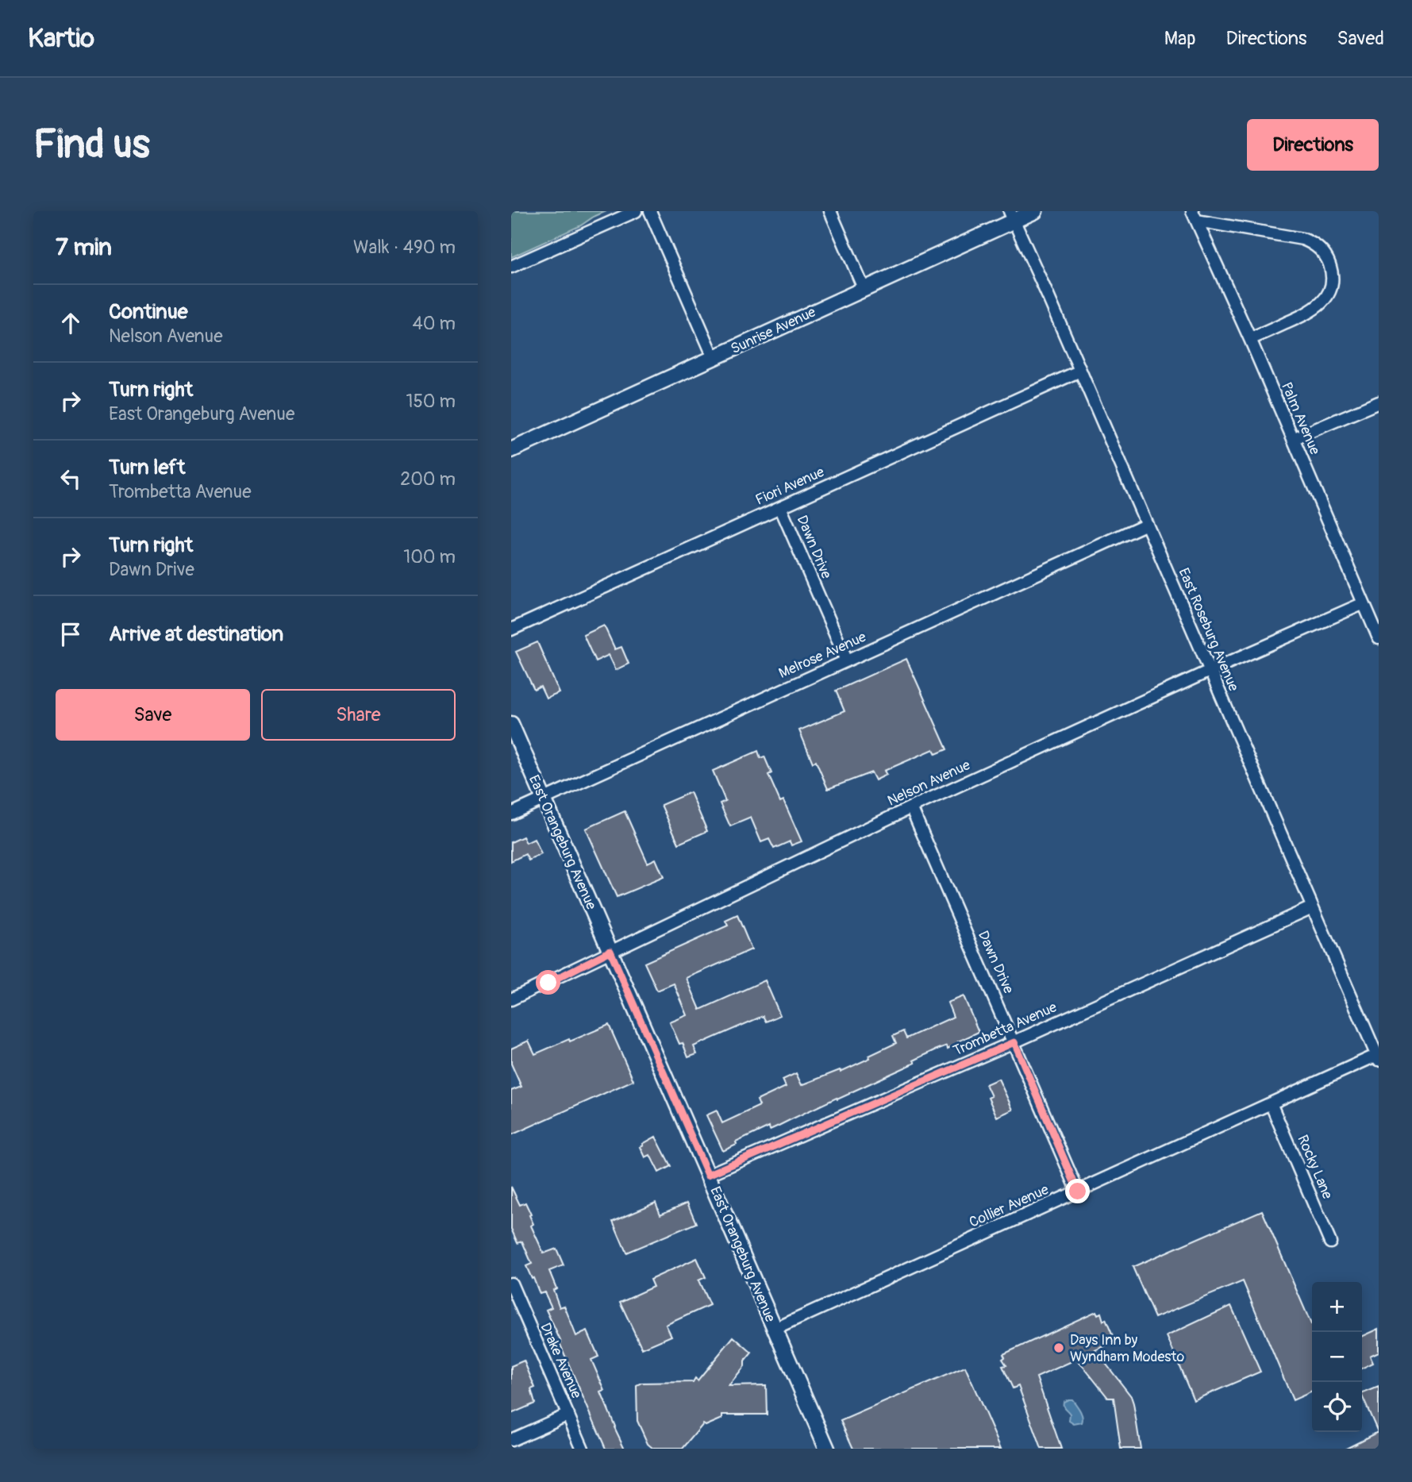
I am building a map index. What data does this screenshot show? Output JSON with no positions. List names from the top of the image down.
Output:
{
  "streets": {
    "street": [
      "Sunrise Avenue",
      "Palm Avenue",
      "Fiori Avenue",
      "Dawn Drive",
      "East Roseburg Avenue",
      "Melrose Avenue",
      "Nelson Avenue",
      "East Orangeburg Avenue",
      "Trombetta Avenue",
      "Rocky Lane",
      "Collier Avenue",
      "Drake Avenue"
    ]
  },
  "crossings": [
    ["Sunrise Avenue", "East Roseburg Avenue"],
    ["Palm Avenue", "Nelson Avenue"],
    ["Fiori Avenue", "Dawn Drive"],
    ["Fiori Avenue", "East Roseburg Avenue"],
    ["Dawn Drive", "Melrose Avenue"],
    ["Dawn Drive", "Nelson Avenue"],
    ["Dawn Drive", "Trombetta Avenue"],
    ["Dawn Drive", "Collier Avenue"],
    ["East Roseburg Avenue", "Melrose Avenue"],
    ["East Roseburg Avenue", "Nelson Avenue"],
    ["East Roseburg Avenue", "Trombetta Avenue"],
    ["East Roseburg Avenue", "Collier Avenue"],
    ["Melrose Avenue", "East Orangeburg Avenue"],
    ["Nelson Avenue", "East Orangeburg Avenue"],
    ["East Orangeburg Avenue", "Trombetta Avenue"],
    ["East Orangeburg Avenue", "Collier Avenue"],
    ["Rocky Lane", "Collier Avenue"]
  ],
  "places": ["Days Inn by Wyndham Modesto"],
  "page": {
    "header": "Kartio",
    "nav": ["Map", "Directions", "Saved"],
    "buttons": [
      "Directions",
      ["Save", "Share"]
    ],
    "title": "Find us",
    "heading": ["7 min", "Walk · 490 m"],
    "list": [
      ["Continue", "Nelson Avenue", "40 m"],
      ["Turn right", "East Orangeburg Avenue", "150 m"],
      ["Turn left", "Trombetta Avenue", "200 m"],
      ["Turn right", "Dawn Drive", "100 m"],
      "Arrive at destination"
    ],
    "map_buttons": ["+", "−"]
  }
}
